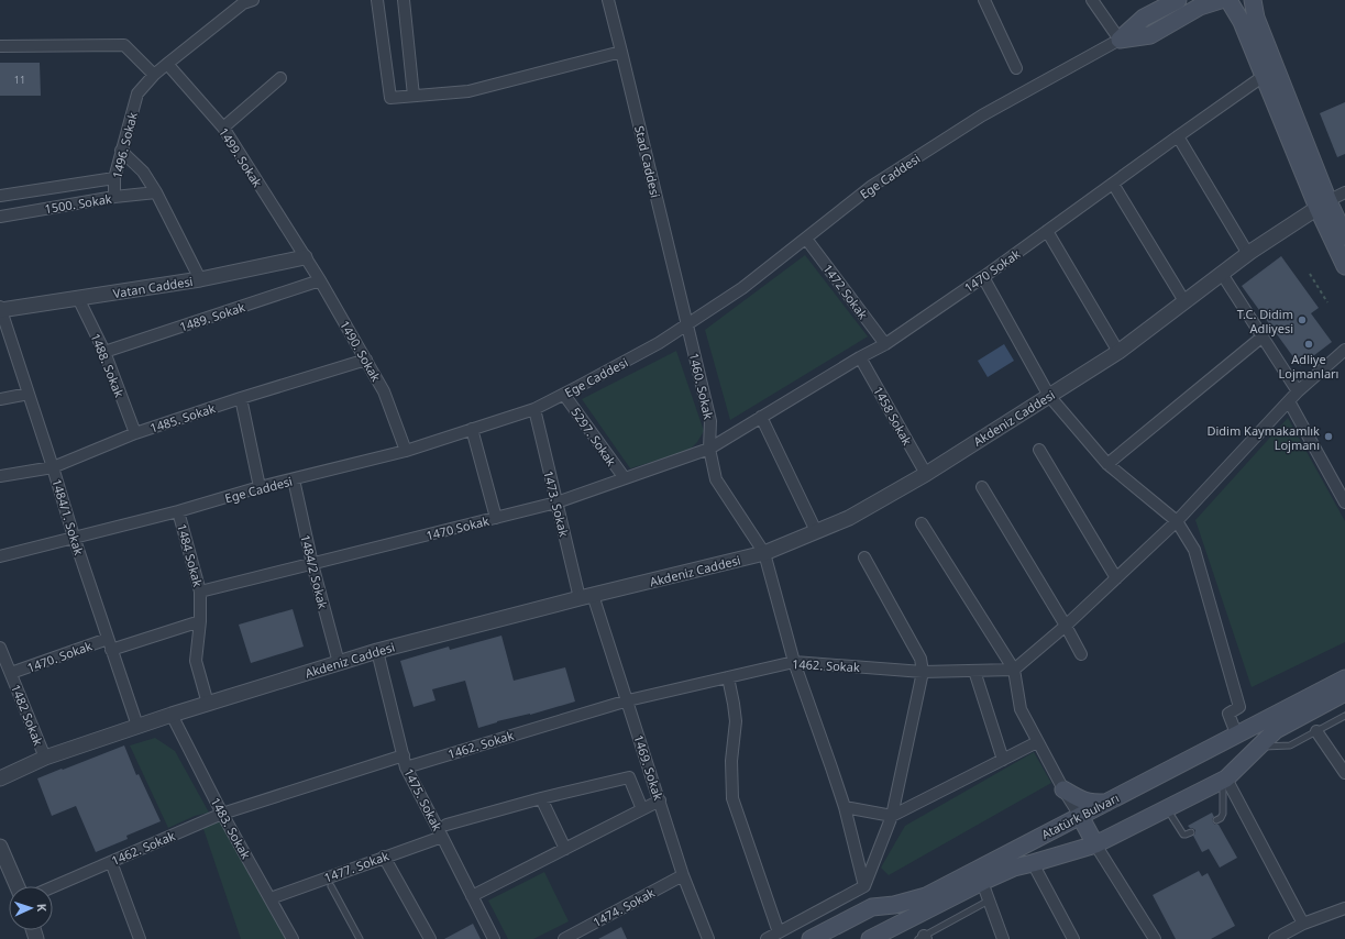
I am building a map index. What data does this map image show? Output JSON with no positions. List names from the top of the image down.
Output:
{
  "streets": {
    "main road": ["Ege Caddesi", "Atatürk Bulvarı"],
    "street": [
      "1496. Sokak",
      "1499. Sokak",
      "Stad Caddesi",
      "1500. Sokak",
      "1470 Sokak",
      "Vatan Caddesi",
      "1472 Sokak",
      "1489. Sokak",
      "1490. Sokak",
      "1488. Sokak",
      "1460. Sokak",
      "1458 Sokak",
      "1485. Sokak",
      "Akdeniz Caddesi",
      "5297. Sokak",
      "1473. Sokak",
      "1484/1. Sokak",
      "1484 Sokak",
      "1484/2 Sokak",
      "1470. Sokak",
      "1462. Sokak",
      "1482 Sokak",
      "1469. Sokak",
      "1475. Sokak",
      "1483. Sokak",
      "1477. Sokak",
      "1474. Sokak"
    ]
  },
  "crossings": [
    ["1496. Sokak", "1500. Sokak"],
    ["1499. Sokak", "Vatan Caddesi"],
    ["1499. Sokak", "1490. Sokak"],
    ["Stad Caddesi", "Ege Caddesi"],
    ["Stad Caddesi", "1460. Sokak"],
    ["Ege Caddesi", "1472 Sokak"],
    ["Ege Caddesi", "1490. Sokak"],
    ["Ege Caddesi", "1460. Sokak"],
    ["Ege Caddesi", "5297. Sokak"],
    ["Ege Caddesi", "1473. Sokak"],
    ["Ege Caddesi", "1484/1. Sokak"],
    ["Ege Caddesi", "1484 Sokak"],
    ["Ege Caddesi", "1484/2 Sokak"],
    ["1470 Sokak", "1472 Sokak"],
    ["1470 Sokak", "1460. Sokak"],
    ["1470 Sokak", "1458 Sokak"],
    ["1470 Sokak", "5297. Sokak"],
    ["1470 Sokak", "1473. Sokak"],
    ["1470 Sokak", "1484 Sokak"],
    ["1470 Sokak", "1484/2 Sokak"],
    ["Vatan Caddesi", "1490. Sokak"],
    ["Vatan Caddesi", "1488. Sokak"],
    ["Vatan Caddesi", "1484/1. Sokak"],
    ["1489. Sokak", "1490. Sokak"],
    ["1489. Sokak", "1488. Sokak"],
    ["1490. Sokak", "1485. Sokak"],
    ["1488. Sokak", "1485. Sokak"],
    ["1458 Sokak", "Akdeniz Caddesi"],
    ["1485. Sokak", "1484/1. Sokak"],
    ["Akdeniz Caddesi", "1473. Sokak"],
    ["Akdeniz Caddesi", "1484/1. Sokak"],
    ["Akdeniz Caddesi", "1484 Sokak"],
    ["Akdeniz Caddesi", "1484/2 Sokak"],
    ["Akdeniz Caddesi", "1482 Sokak"],
    ["Akdeniz Caddesi", "1469. Sokak"],
    ["Akdeniz Caddesi", "1475. Sokak"],
    ["Akdeniz Caddesi", "1483. Sokak"],
    ["1473. Sokak", "1469. Sokak"],
    ["1484/1. Sokak", "1470. Sokak"],
    ["1484 Sokak", "1470. Sokak"],
    ["1470. Sokak", "1482 Sokak"],
    ["1462. Sokak", "1469. Sokak"],
    ["1462. Sokak", "1475. Sokak"],
    ["1462. Sokak", "1483. Sokak"],
    ["1469. Sokak", "1474. Sokak"],
    ["1475. Sokak", "1477. Sokak"],
    ["1483. Sokak", "1477. Sokak"]
  ],
  "places": ["T.C. Didim Adliyesi", "Adliye Lojmanları", "Didim Kaymakamlık Lojmanı"],
  "house_numbers": ["11"],
  "north": "right"
}
